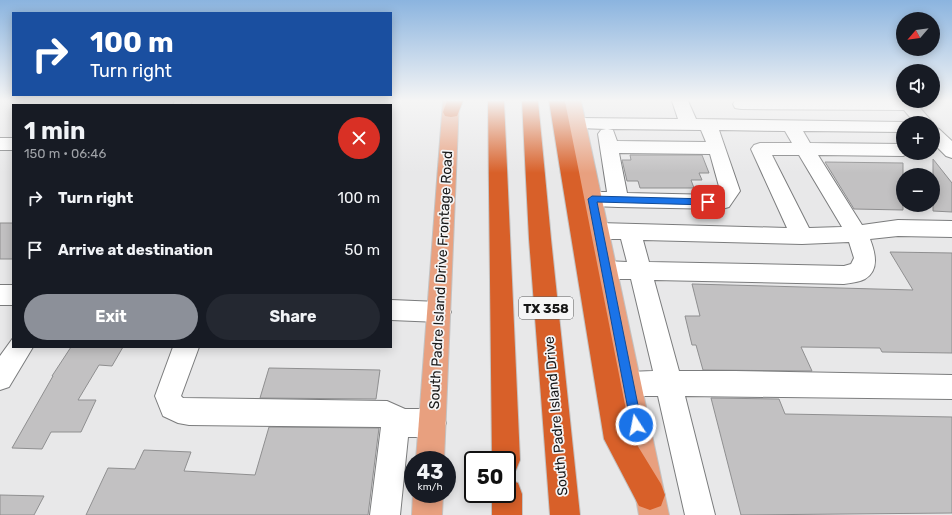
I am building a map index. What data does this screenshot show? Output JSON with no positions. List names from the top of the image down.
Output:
{
  "streets": {
    "highway": ["TX 358", "South Padre Island Drive"],
    "main road": ["South Padre Island Drive Frontage Road"]
  },
  "north": "bottom left",
  "page": {
    "map_buttons": ["+", "−"],
    "turn": ["100 m", "Turn right"],
    "heading": ["1 min", "150 m · 06:46"],
    "list": [
      {
        "name": "Turn right",
        "value": "100 m"
      },
      {
        "name": "Arrive at destination",
        "value": "50 m"
      }
    ],
    "buttons": ["Exit", "Share"],
    "speed": "43 km/h",
    "limit": "50"
  }
}
